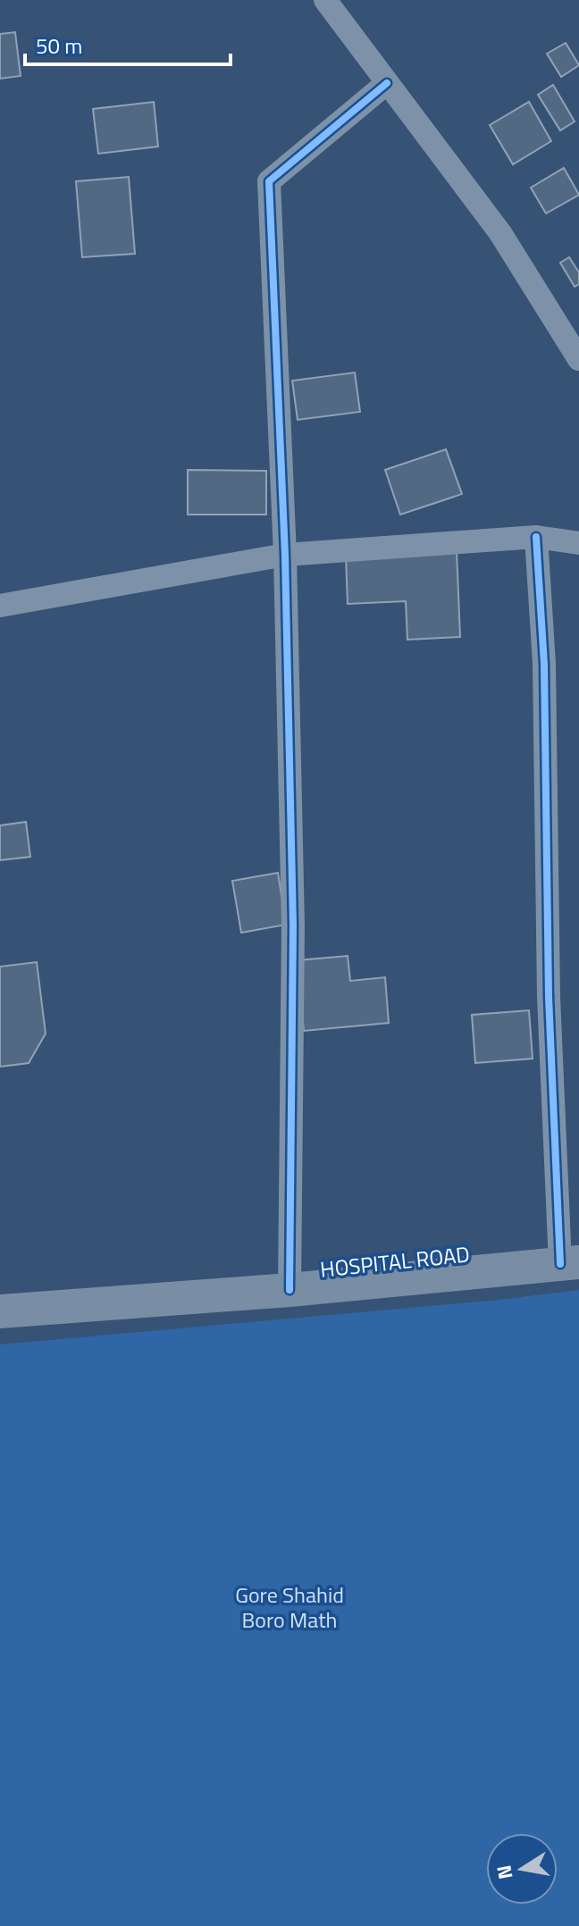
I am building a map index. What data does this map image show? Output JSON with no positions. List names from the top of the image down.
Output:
{
  "streets": {
    "main road": ["HOSPITAL ROAD"]
  },
  "parks": ["Gore Shahid Boro Math"],
  "scale_bar": "50 m",
  "north": "left"
}
